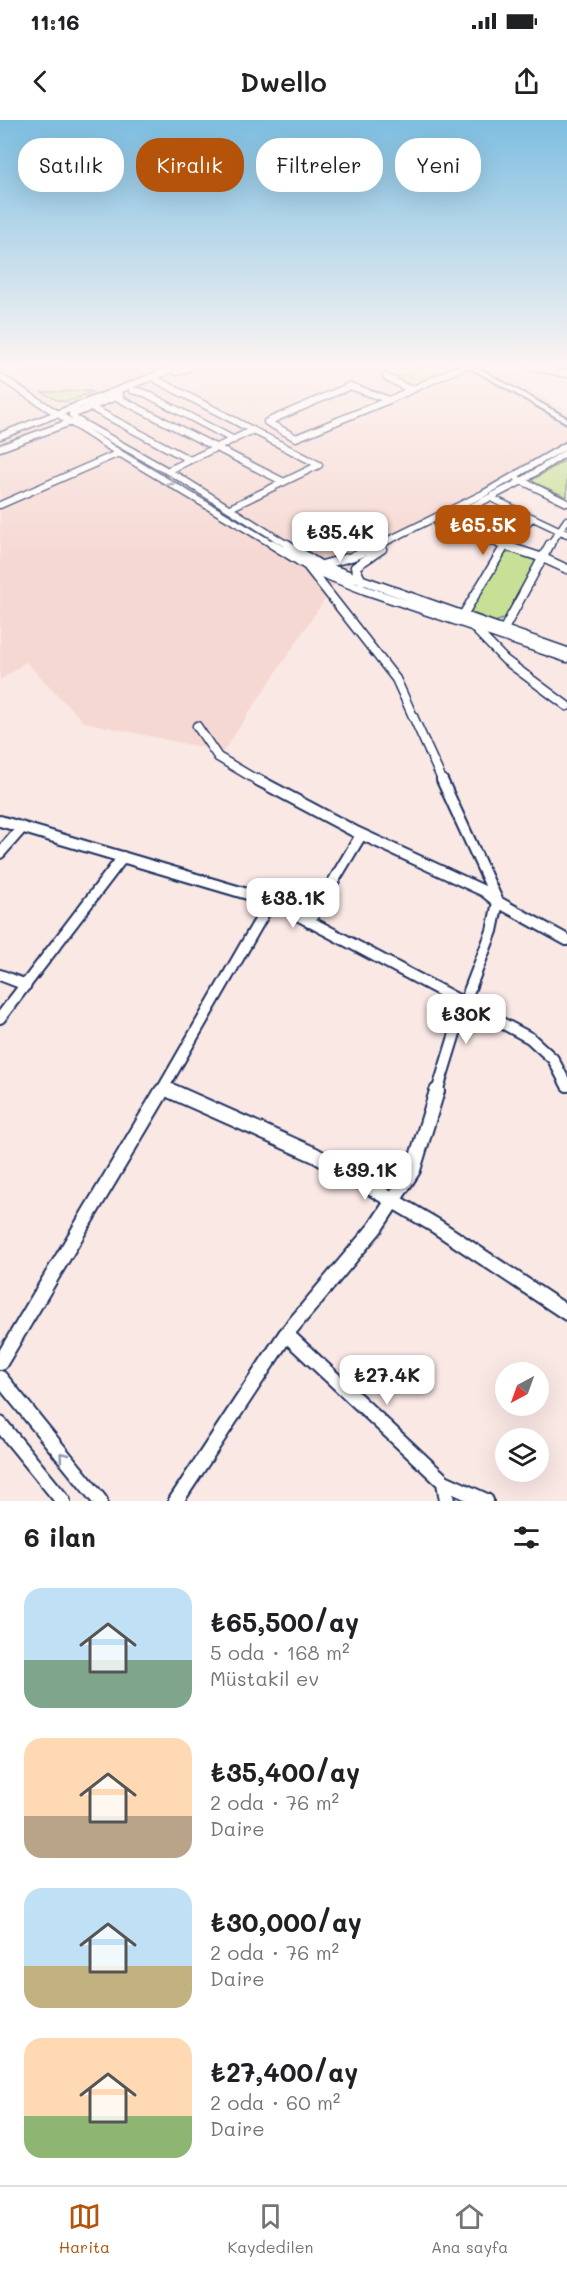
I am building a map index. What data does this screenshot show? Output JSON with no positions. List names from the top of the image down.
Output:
{
  "north": "bottom left",
  "page": {
    "status": "11:16",
    "header": "Dwello",
    "chip": [
      "Satılık",
      "Kiralık",
      "Filtreler",
      "Yeni"
    ],
    "price": [
      "₺65.5K",
      "₺35.4K",
      "₺38.1K",
      "₺30K",
      "₺39.1K",
      "₺27.4K"
    ],
    "heading": "6 ilan",
    "list": [
      {
        "name": "₺65,500/ay",
        "note": "5 oda · 168 m² · Müstakil ev"
      },
      {
        "name": "₺35,400/ay",
        "note": "2 oda · 76 m² · Daire"
      },
      {
        "name": "₺30,000/ay",
        "note": "2 oda · 76 m² · Daire"
      },
      {
        "name": "₺27,400/ay",
        "note": "2 oda · 60 m² · Daire"
      }
    ],
    "tabs": ["Harita", "Kaydedilen", "Ana sayfa"]
  }
}
